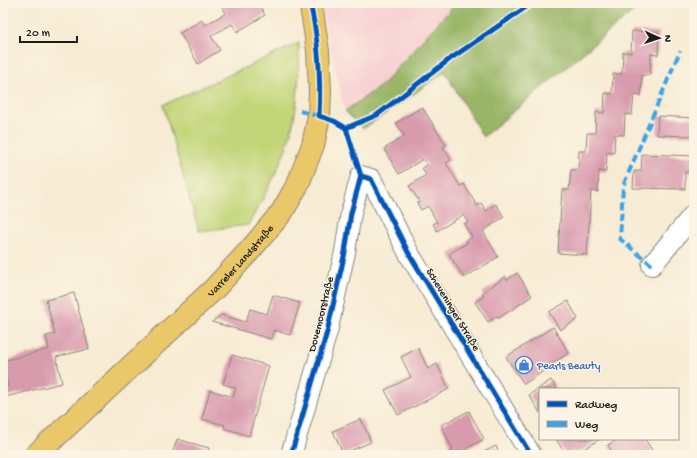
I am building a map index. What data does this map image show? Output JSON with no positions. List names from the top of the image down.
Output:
{
  "streets": {
    "main road": ["Varreler Landstraße"],
    "street": ["Scheveninger Straße", "Dovemoorstraße"]
  },
  "crossings": [
    ["Scheveninger Straße", "Dovemoorstraße"]
  ],
  "places": {
    "shop": ["Pearls Beauty"]
  },
  "legend": ["Radweg", "Weg"],
  "scale_bar": "20 m",
  "north": "right"
}
